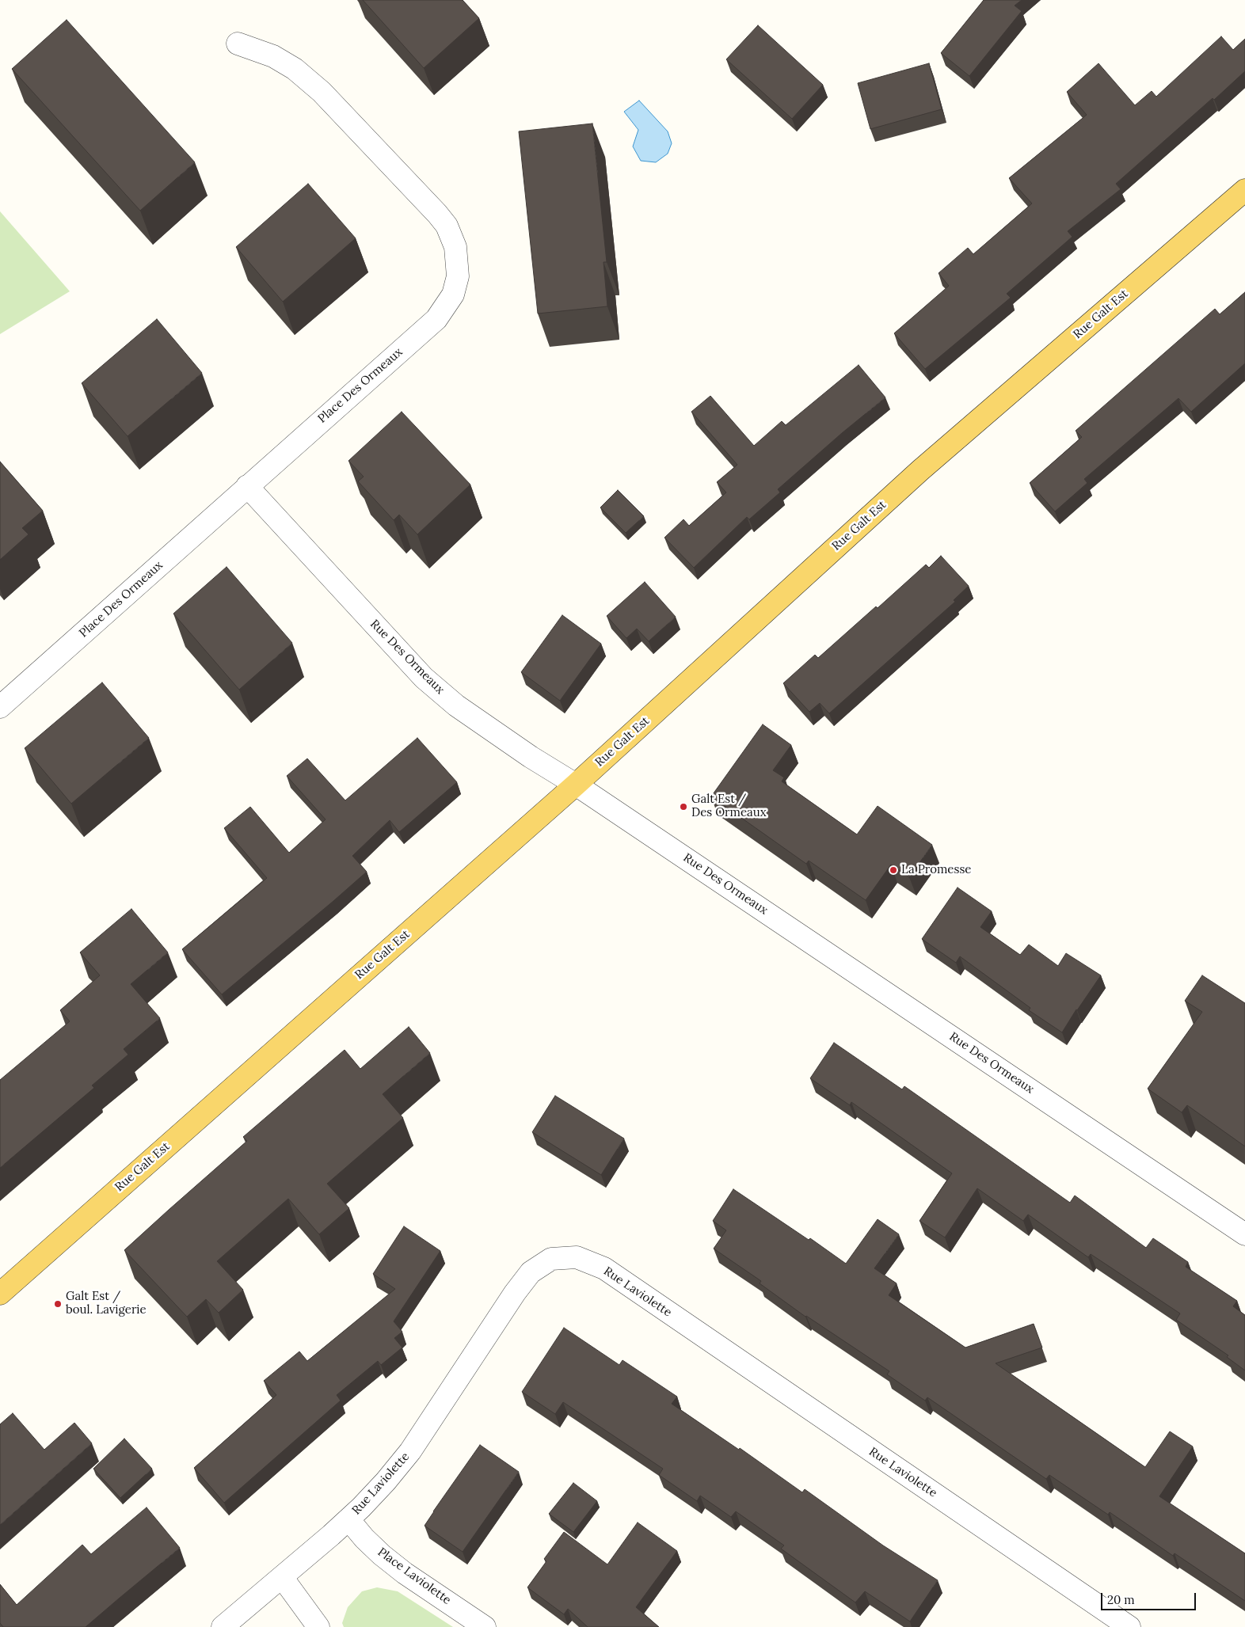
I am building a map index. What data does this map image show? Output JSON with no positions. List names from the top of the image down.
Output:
{
  "streets": {
    "main road": ["Rue Galt Est"],
    "street": [
      "Place Des Ormeaux",
      "Rue Des Ormeaux",
      "Rue Laviolette",
      "Place Laviolette"
    ]
  },
  "crossings": [
    ["Rue Galt Est", "Rue Des Ormeaux"],
    ["Place Des Ormeaux", "Rue Des Ormeaux"],
    ["Rue Laviolette", "Place Laviolette"]
  ],
  "places": ["Galt Est / Des Ormeaux", "La Promesse", "Galt Est / boul. Lavigerie"],
  "scale_bar": "20 m"
}
